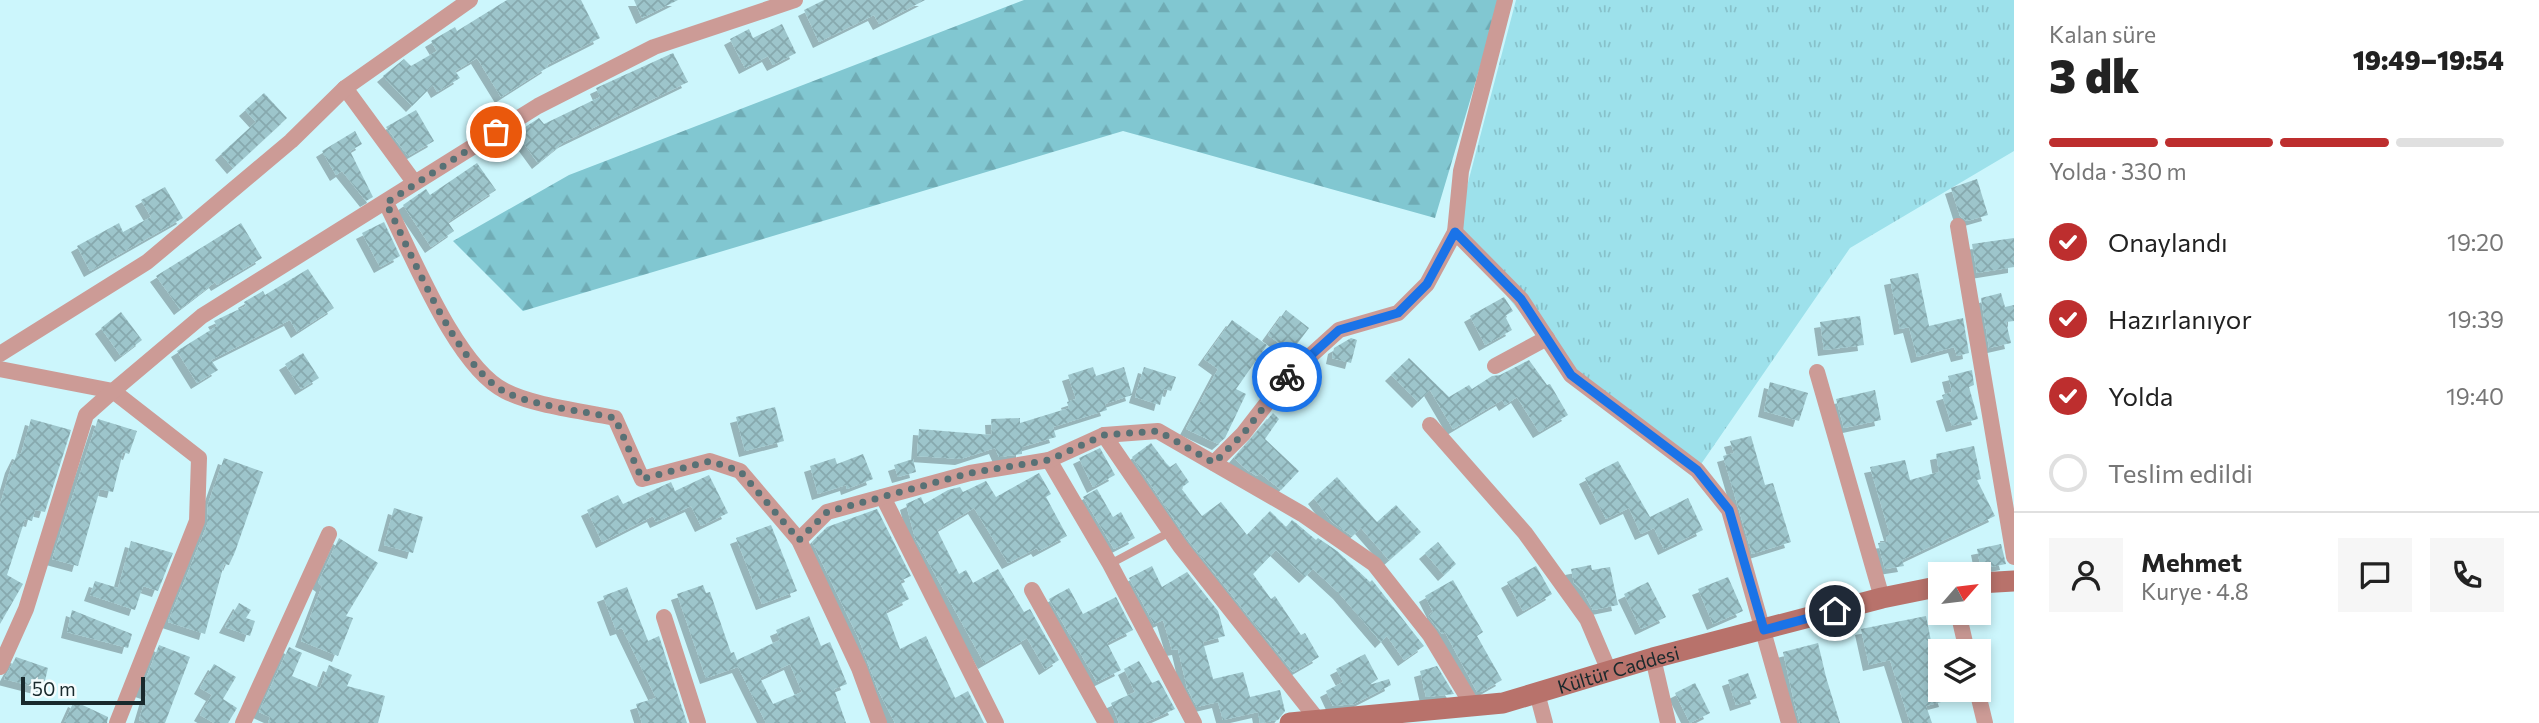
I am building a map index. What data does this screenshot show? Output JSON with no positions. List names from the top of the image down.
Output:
{
  "streets": {
    "street": ["Kültür Caddesi"]
  },
  "scale_bar": "50 m",
  "north": "top right",
  "page": {
    "heading": ["3 dk", "Kalan süre", "19:49–19:54"],
    "panel": ["Mehmet", "Kurye · 4.8"],
    "bar": "Yolda · 330 m",
    "list": [
      ["Onaylandı", "19:20"],
      ["Hazırlanıyor", "19:39"],
      ["Yolda", "19:40"],
      "Teslim edildi"
    ],
    "scale": "50 m"
  }
}
